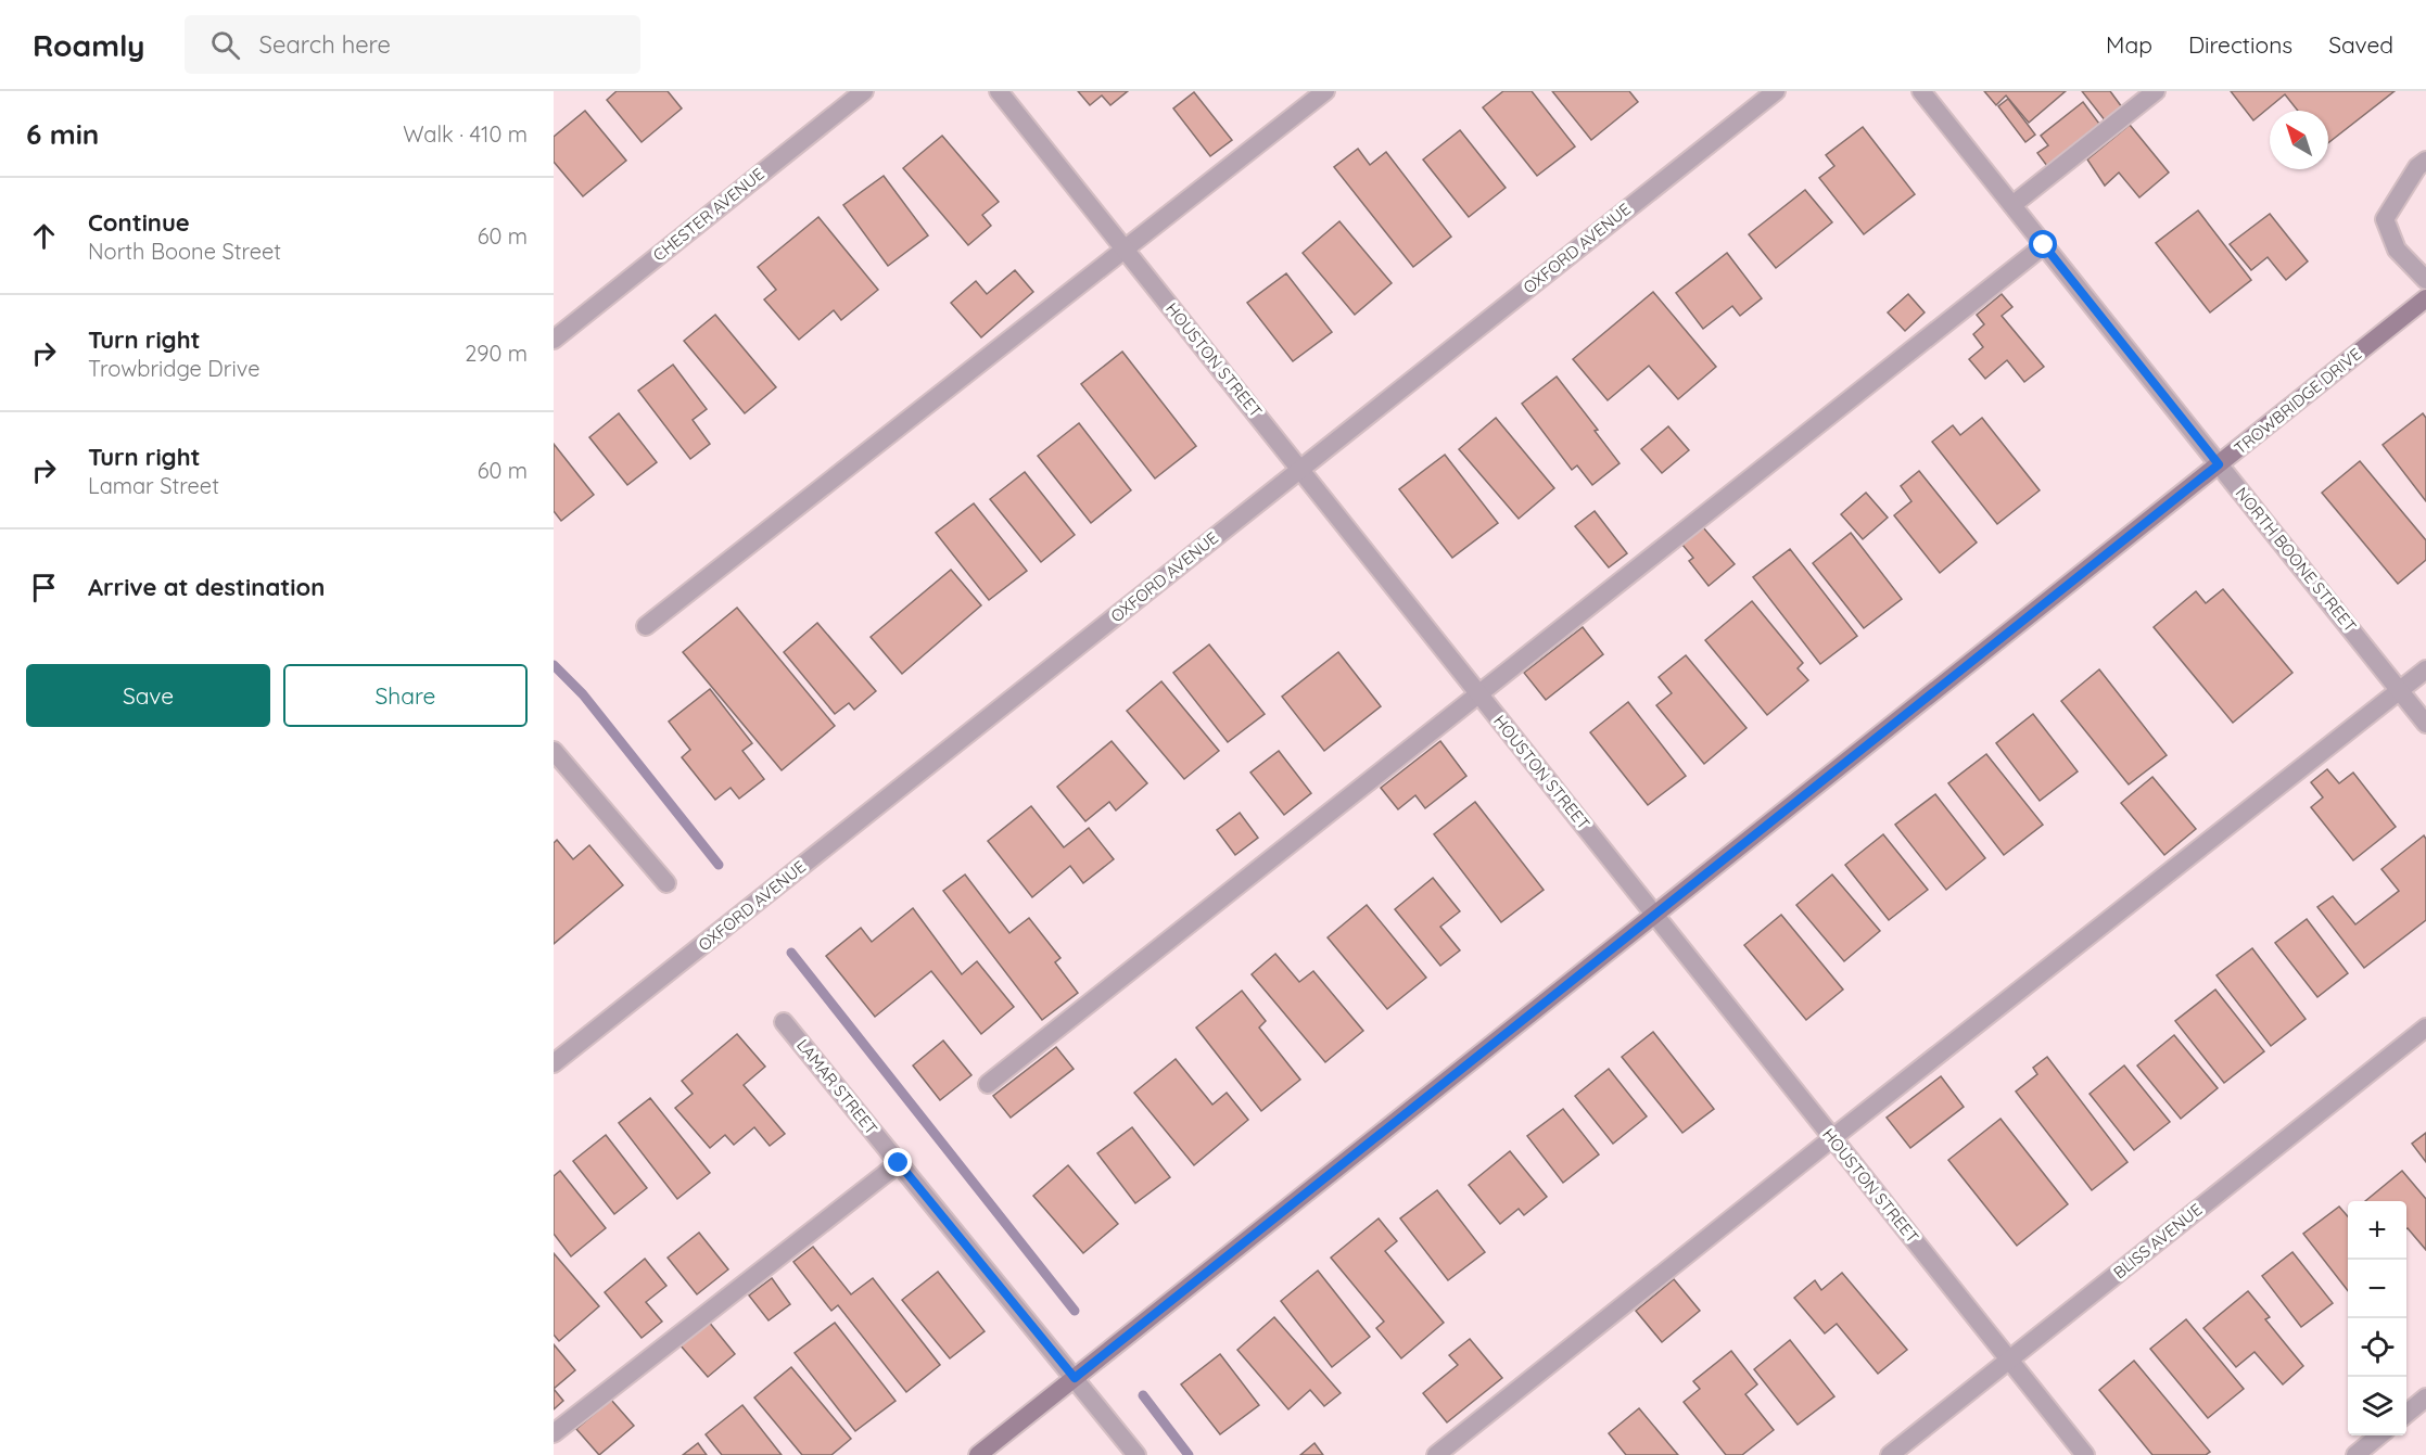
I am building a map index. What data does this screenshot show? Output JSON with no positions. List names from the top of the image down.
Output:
{
  "streets": {
    "main road": ["TROWBRIDGE DRIVE"],
    "street": [
      "CHESTER AVENUE",
      "OXFORD AVENUE",
      "HOUSTON STREET",
      "NORTH BOONE STREET",
      "LAMAR STREET",
      "BLISS AVENUE"
    ]
  },
  "crossings": [
    ["OXFORD AVENUE", "HOUSTON STREET"],
    ["HOUSTON STREET", "TROWBRIDGE DRIVE"],
    ["HOUSTON STREET", "BLISS AVENUE"],
    ["TROWBRIDGE DRIVE", "NORTH BOONE STREET"],
    ["TROWBRIDGE DRIVE", "LAMAR STREET"]
  ],
  "north": "top left",
  "page": {
    "header": "Roamly",
    "search": "Search here",
    "nav": ["Map", "Directions", "Saved"],
    "heading": ["6 min", "Walk · 410 m"],
    "list": [
      ["Continue", "North Boone Street", "60 m"],
      ["Turn right", "Trowbridge Drive", "290 m"],
      ["Turn right", "Lamar Street", "60 m"],
      "Arrive at destination"
    ],
    "buttons": ["Save", "Share"],
    "map_buttons": ["+", "−"]
  }
}
